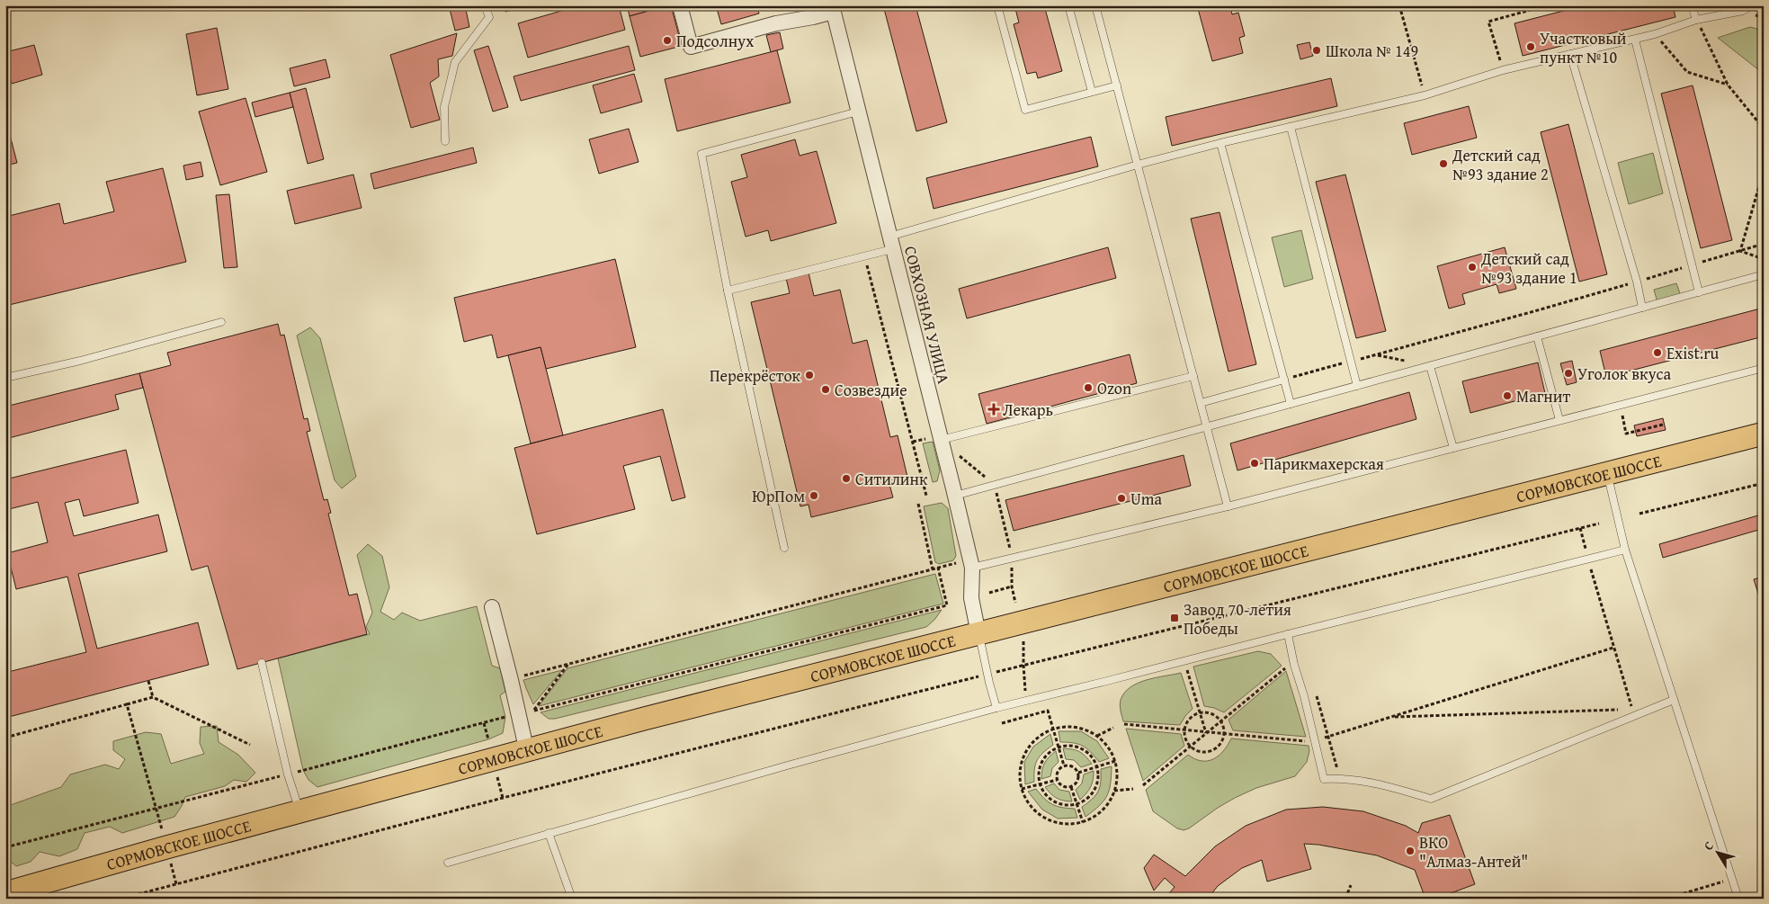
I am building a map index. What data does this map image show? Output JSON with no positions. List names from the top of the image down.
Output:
{
  "streets": {
    "main road": ["СОРМОВСКОЕ ШОССЕ"],
    "street": ["СОВХОЗНАЯ УЛИЦА"]
  },
  "crossings": [
    ["СОВХОЗНАЯ УЛИЦА", "СОРМОВСКОЕ ШОССЕ"]
  ],
  "places": {
    "other": [
      "Подсолнух",
      "Участковый пункт №10",
      "Школа № 149",
      "Детский сад №93 здание 2",
      "Детский сад №93 здание 1",
      "Exist.ru",
      "Уголок вкуса",
      "Перекрёсток",
      "Ozon",
      "Созвездие",
      "Магнит",
      "Парикмахерская",
      "Ситилинк",
      "ЮрПом",
      "Uma",
      "ВКО \"Алмаз-Антей\""
    ],
    "health": ["Лекарь"],
    "transit": ["Завод 70-летия Победы"]
  },
  "north": "top left"
}
